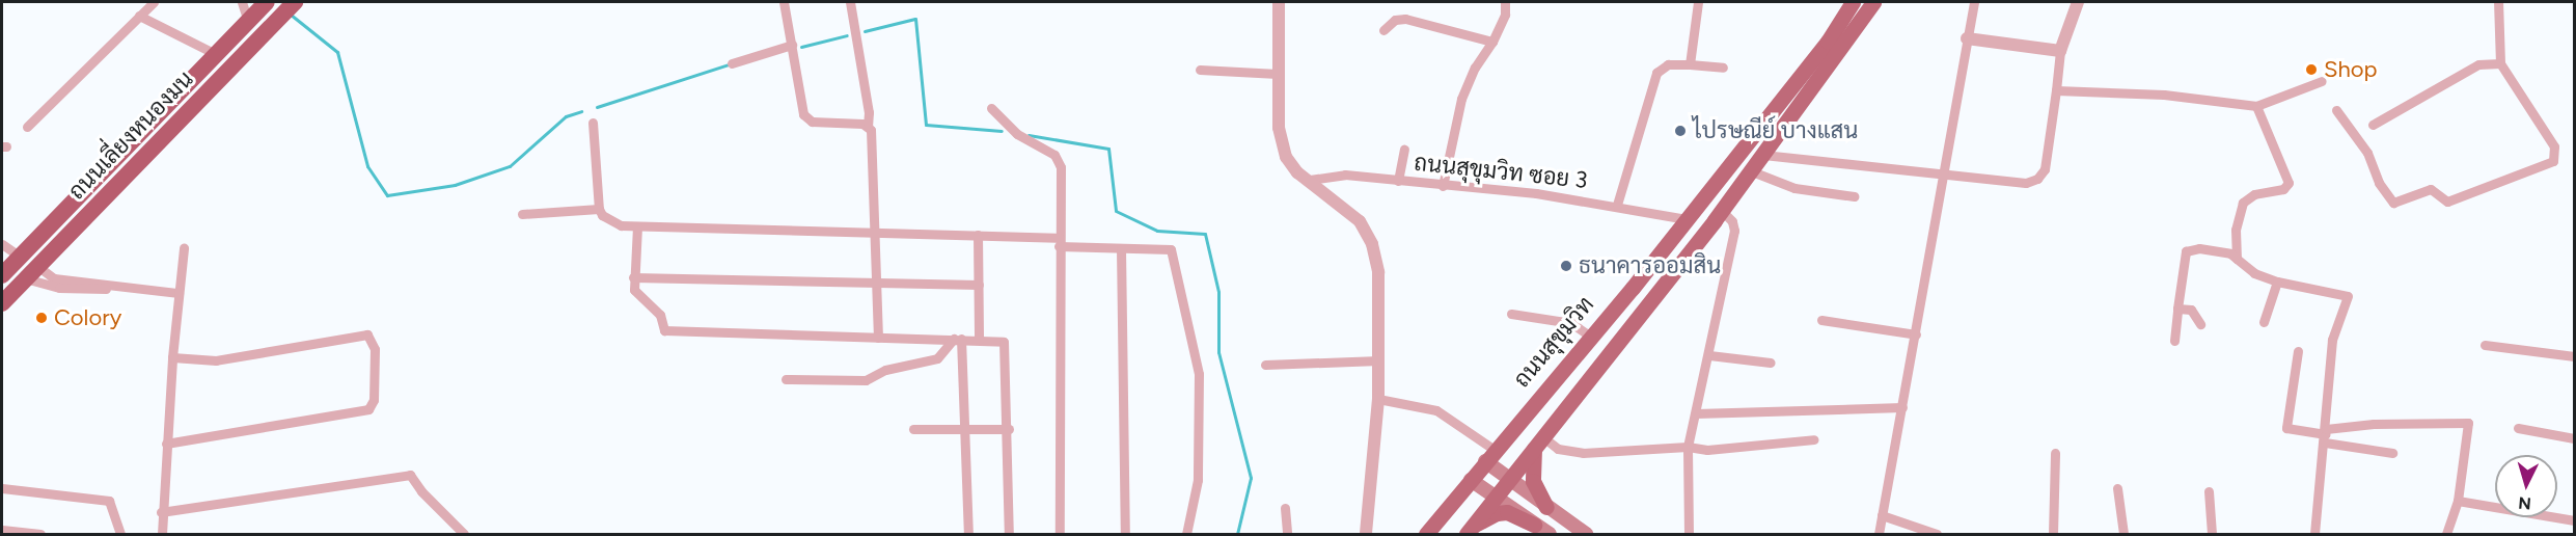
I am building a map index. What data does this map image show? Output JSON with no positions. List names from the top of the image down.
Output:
{
  "streets": {
    "highway": ["ถนนเลี่ยงหนองมน"],
    "main road": ["ถนนสุขุมวิท"],
    "street": ["ถนนสุขุมวิท ซอย 3"]
  },
  "crossings": [
    ["ถนนสุขุมวิท ซอย 3", "ถนนสุขุมวิท"]
  ],
  "places": [
    "Shop",
    "ไปรษณีย์ บางแสน",
    "ธนาคารออมสิน",
    "Colory"
  ],
  "north": "bottom"
}
